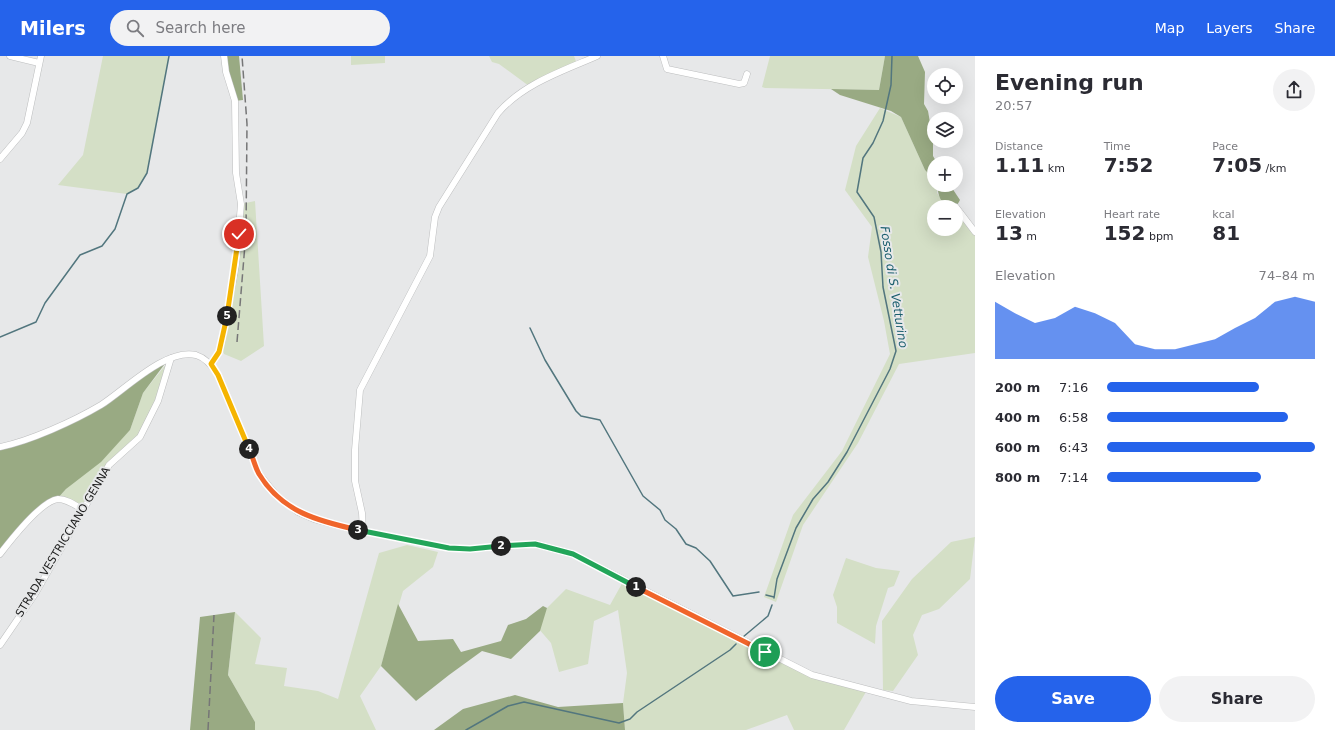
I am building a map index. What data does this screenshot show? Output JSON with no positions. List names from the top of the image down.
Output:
{
  "streets": {
    "street": ["STRADA VESTRICCIANO GENNA"]
  },
  "water": ["Fosso di S. Vetturino"],
  "page": {
    "header": "Milers",
    "search": "Search here",
    "nav": ["Map", "Layers", "Share"],
    "heading": ["Evening run", "20:57"],
    "map_buttons": ["+", "−"],
    "stats": [
      ["Distance", "1.11 km"],
      ["Time", "7:52"],
      ["Pace", "7:05 /km"],
      ["Elevation", "13 m"],
      ["Heart rate", "152 bpm"],
      ["kcal", "81"]
    ],
    "chart": ["Elevation", "74–84 m"],
    "pins": [
      "5",
      "4",
      "3",
      "2",
      "1"
    ],
    "list": [
      {
        "name": "200 m",
        "note": "7:16"
      },
      {
        "name": "400 m",
        "note": "6:58"
      },
      {
        "name": "600 m",
        "note": "6:43"
      },
      {
        "name": "800 m",
        "note": "7:14"
      }
    ],
    "buttons": ["Save", "Share"]
  }
}
